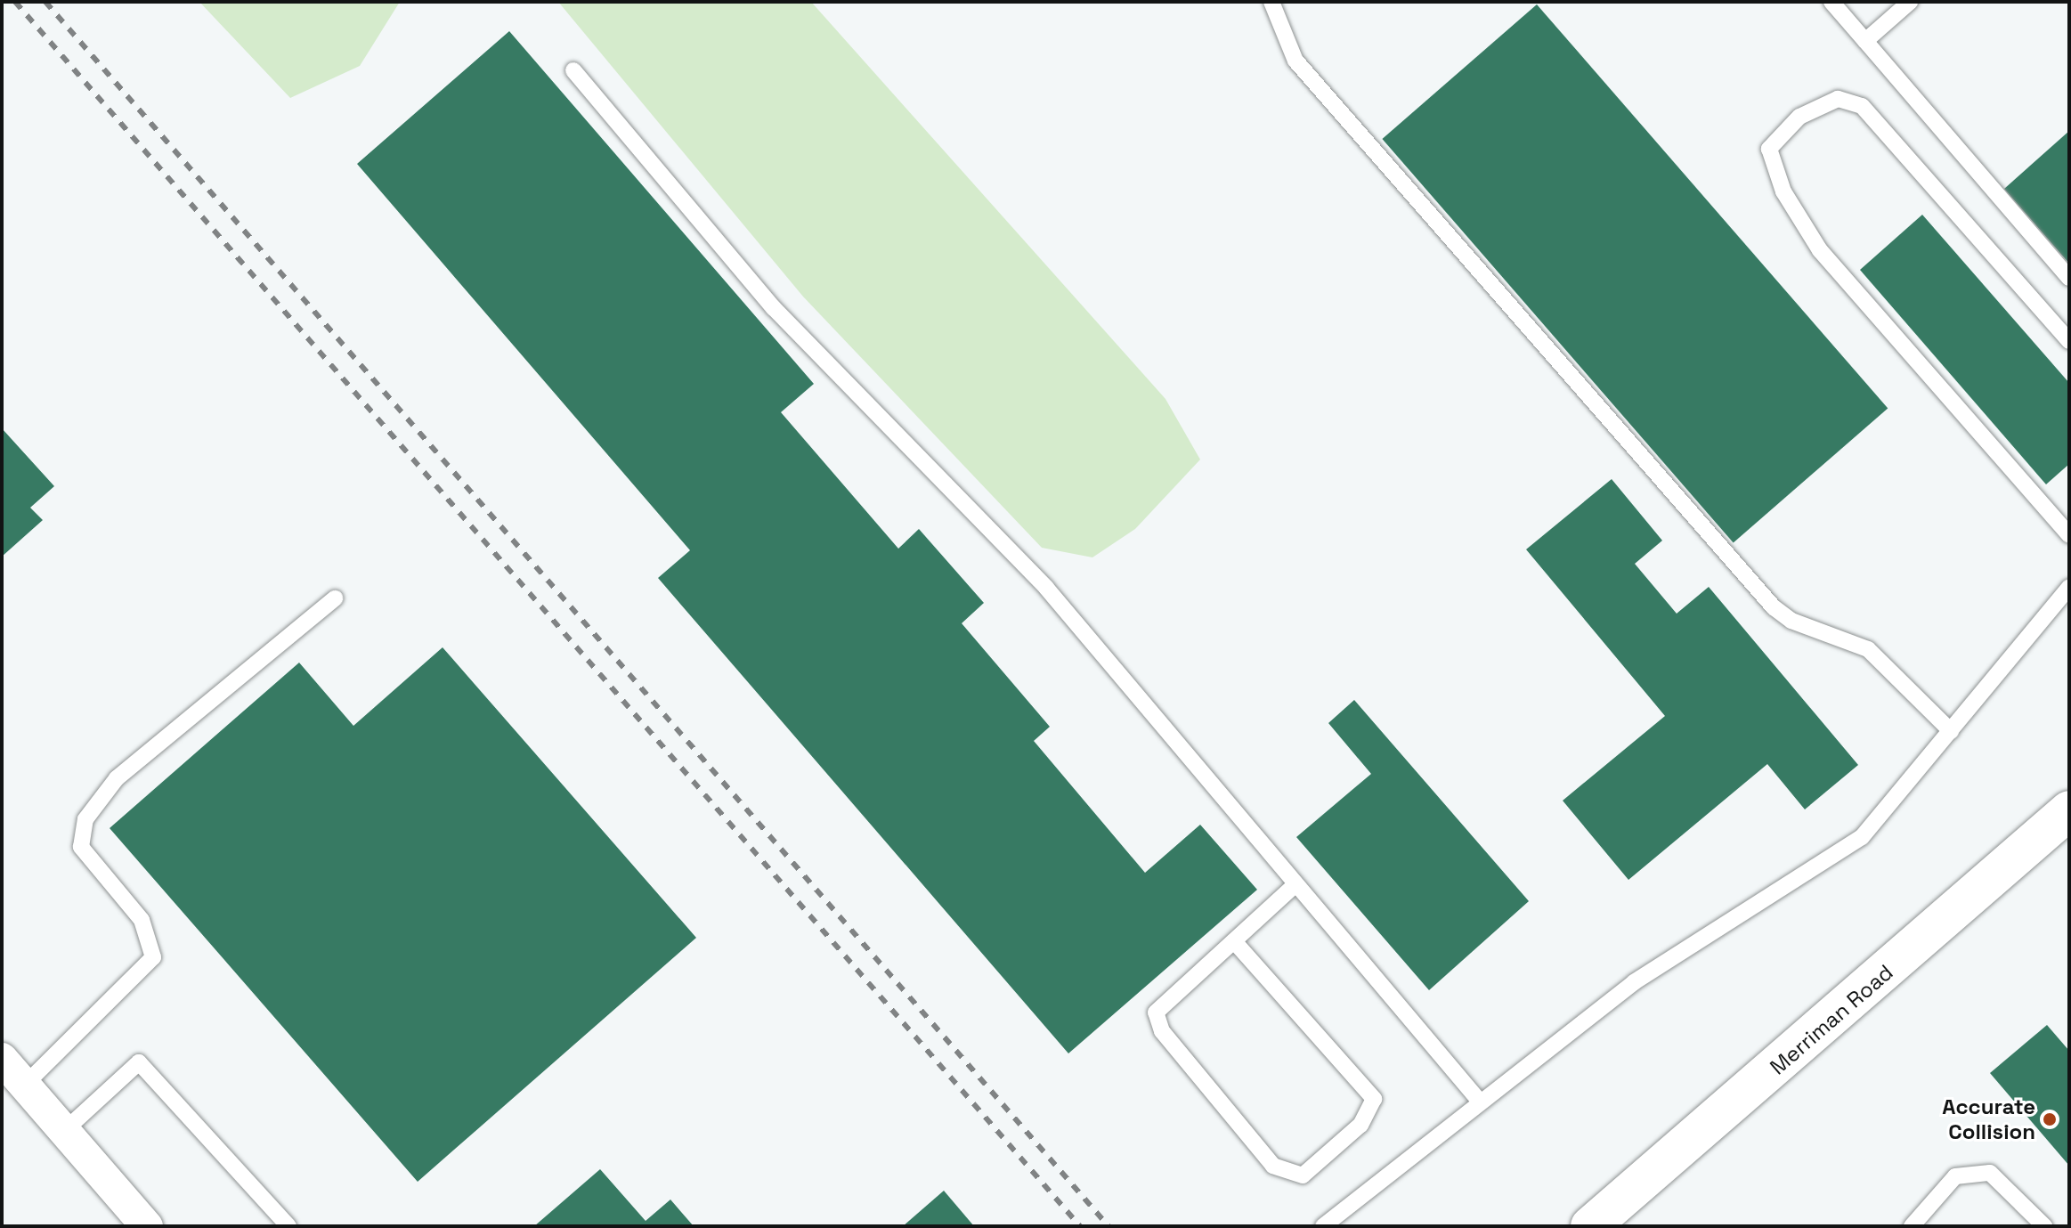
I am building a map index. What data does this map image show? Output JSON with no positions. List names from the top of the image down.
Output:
{
  "streets": {
    "main road": ["Merriman Road"]
  },
  "places": ["Accurate Collision"]
}
